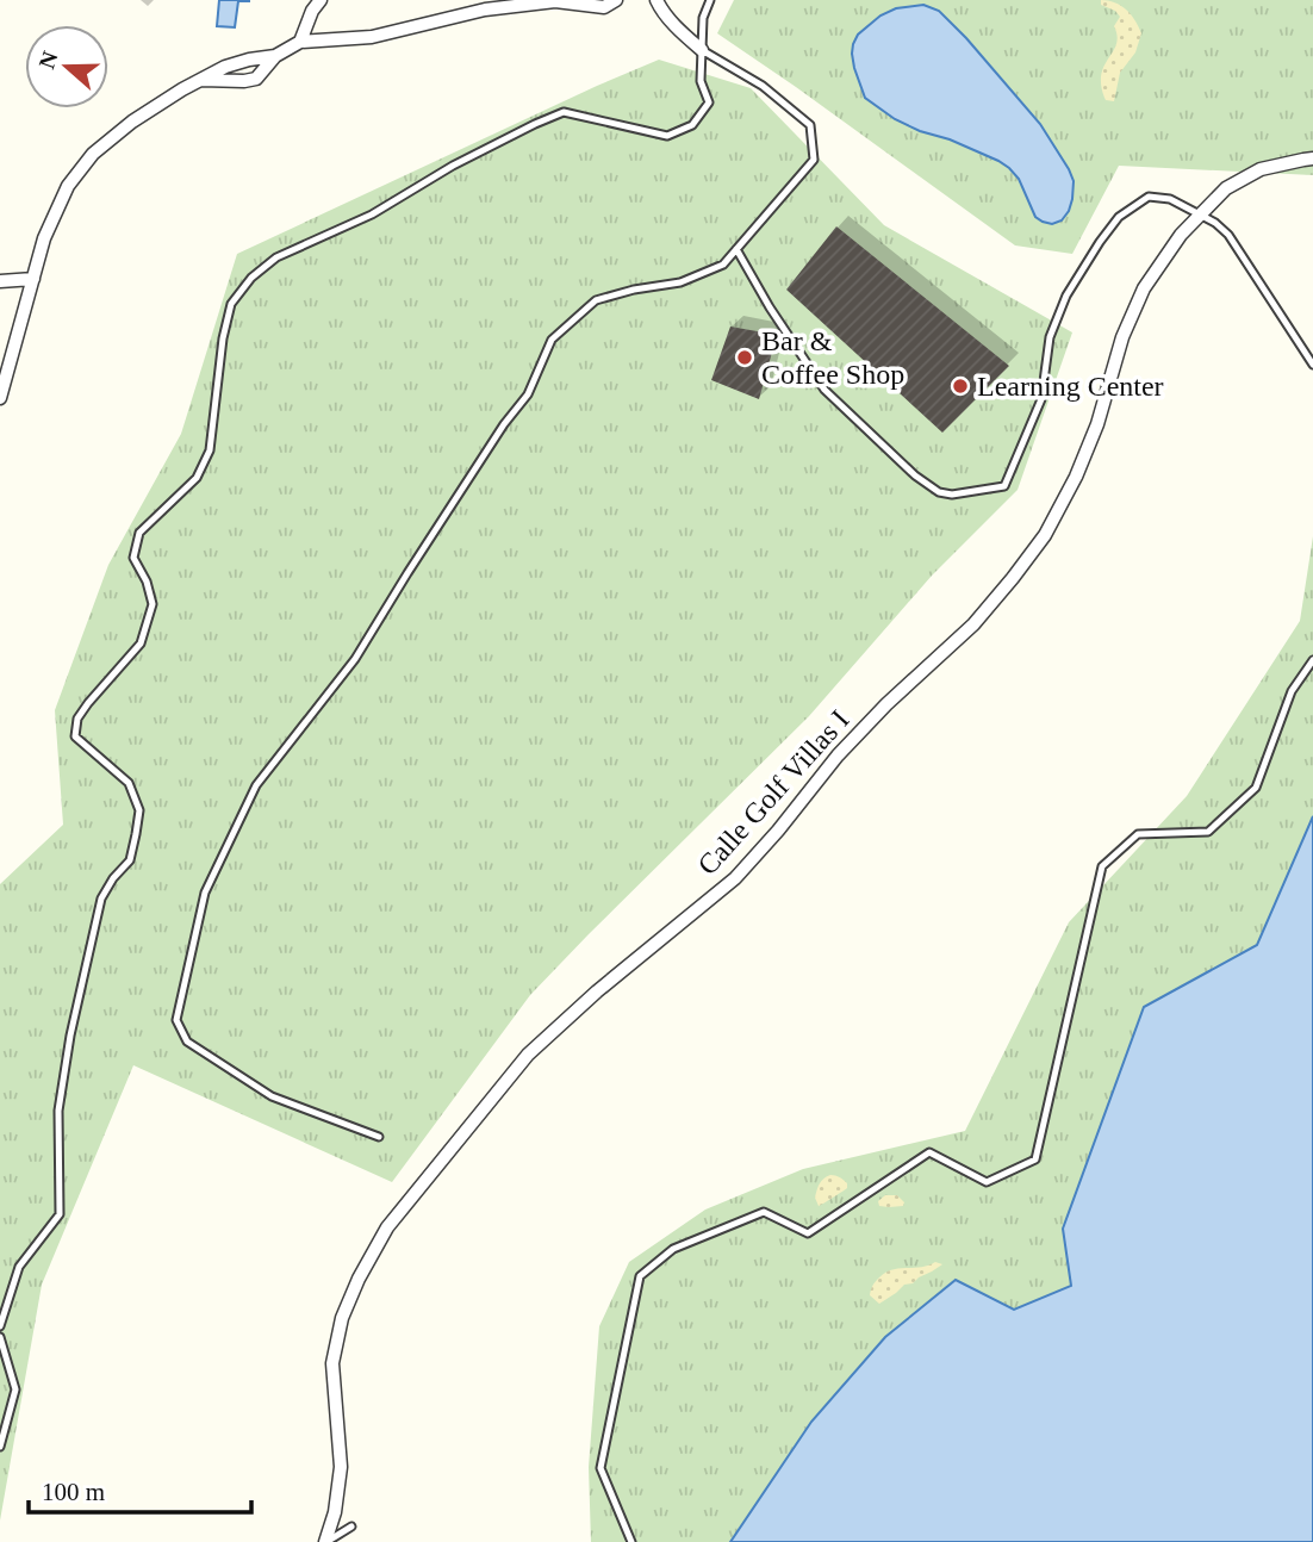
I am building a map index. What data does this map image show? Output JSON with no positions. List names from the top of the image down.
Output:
{
  "streets": {
    "street": ["Calle Golf Villas I"]
  },
  "places": ["Bar & Coffee Shop", "Learning Center"],
  "scale_bar": "100 m",
  "north": "left"
}
